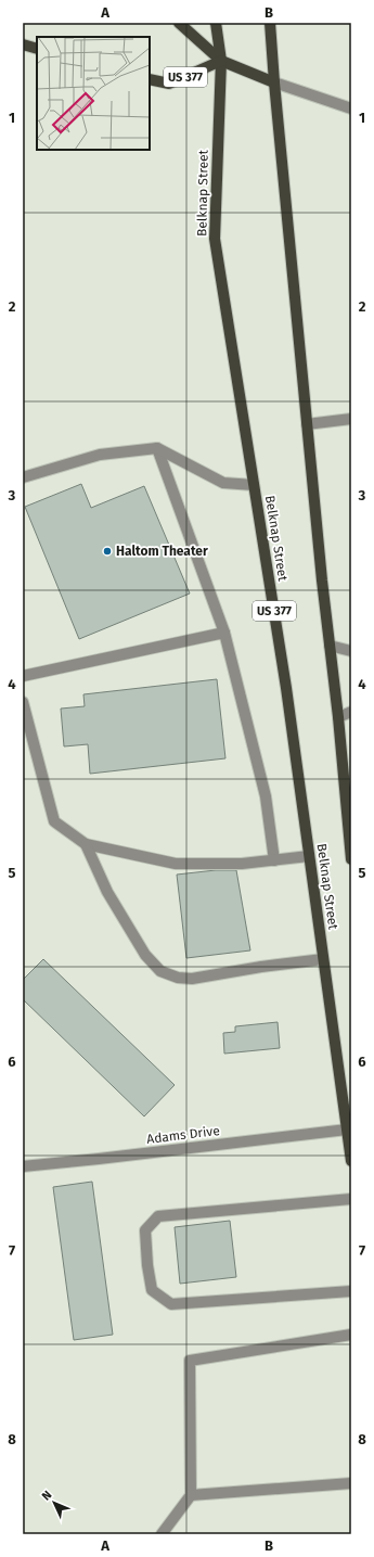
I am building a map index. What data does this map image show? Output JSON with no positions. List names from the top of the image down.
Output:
{
  "streets": {
    "main road": ["US 377", "Belknap Street"],
    "street": ["Adams Drive"]
  },
  "crossings": [
    ["US 377", "Belknap Street"],
    ["Belknap Street", "Adams Drive"]
  ],
  "places": ["Haltom Theater"],
  "north": "top left",
  "grid": {
    "columns": ["A", "B"],
    "rows": [
      "1",
      "2",
      "3",
      "4",
      "5",
      "6",
      "7",
      "8"
    ]
  }
}
